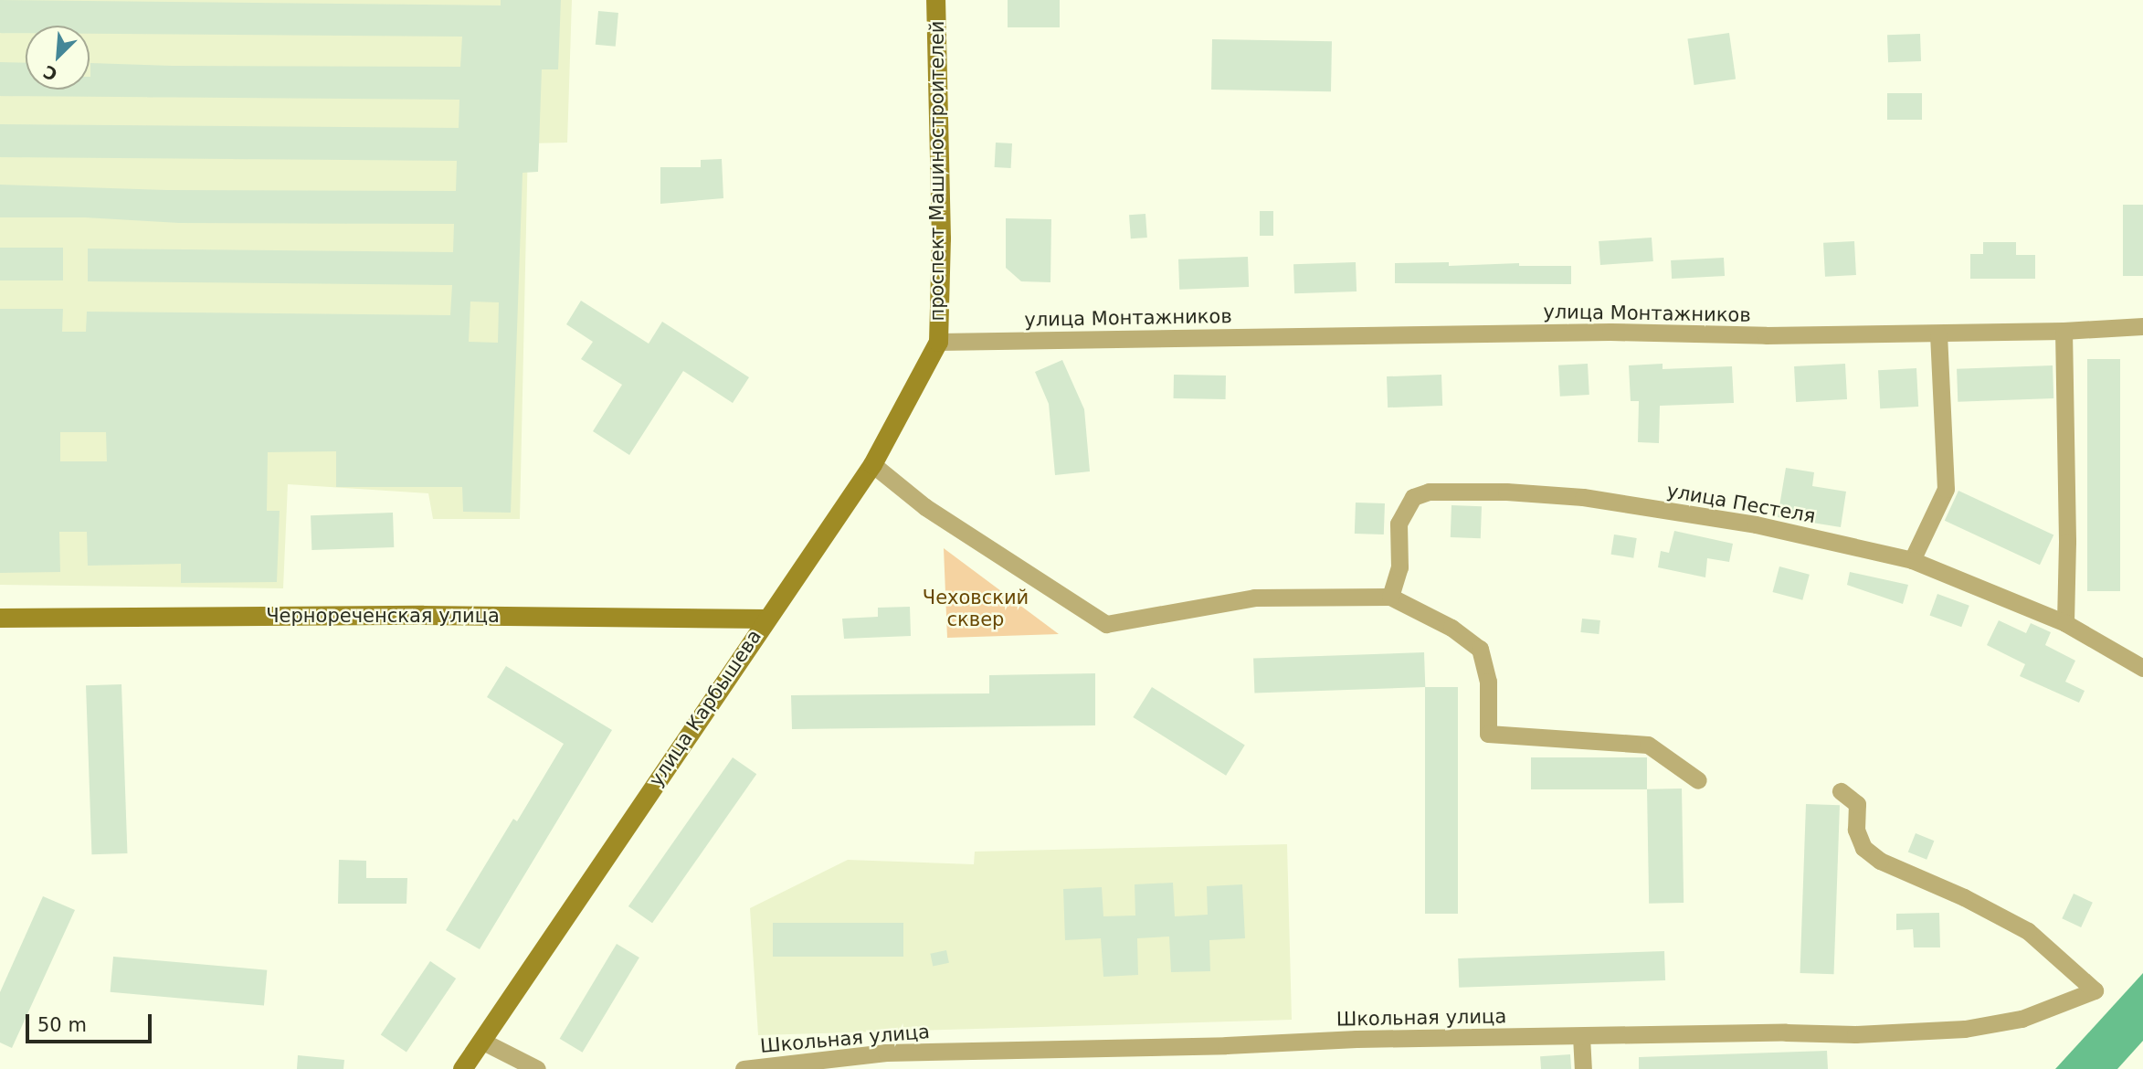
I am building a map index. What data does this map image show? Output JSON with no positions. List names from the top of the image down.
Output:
{
  "streets": {
    "main road": ["проспект Машиностроителей", "Чернореченская улица", "улица Карбышева"],
    "street": ["улица Монтажников", "улица Пестеля", "Школьная улица"]
  },
  "crossings": [
    ["проспект Машиностроителей", "улица Монтажников"],
    ["проспект Машиностроителей", "улица Карбышева"],
    ["улица Монтажников", "улица Карбышева"],
    ["Чернореченская улица", "улица Карбышева"]
  ],
  "parks": ["Чеховский сквер"],
  "scale_bar": "50 m",
  "north": "bottom left"
}
